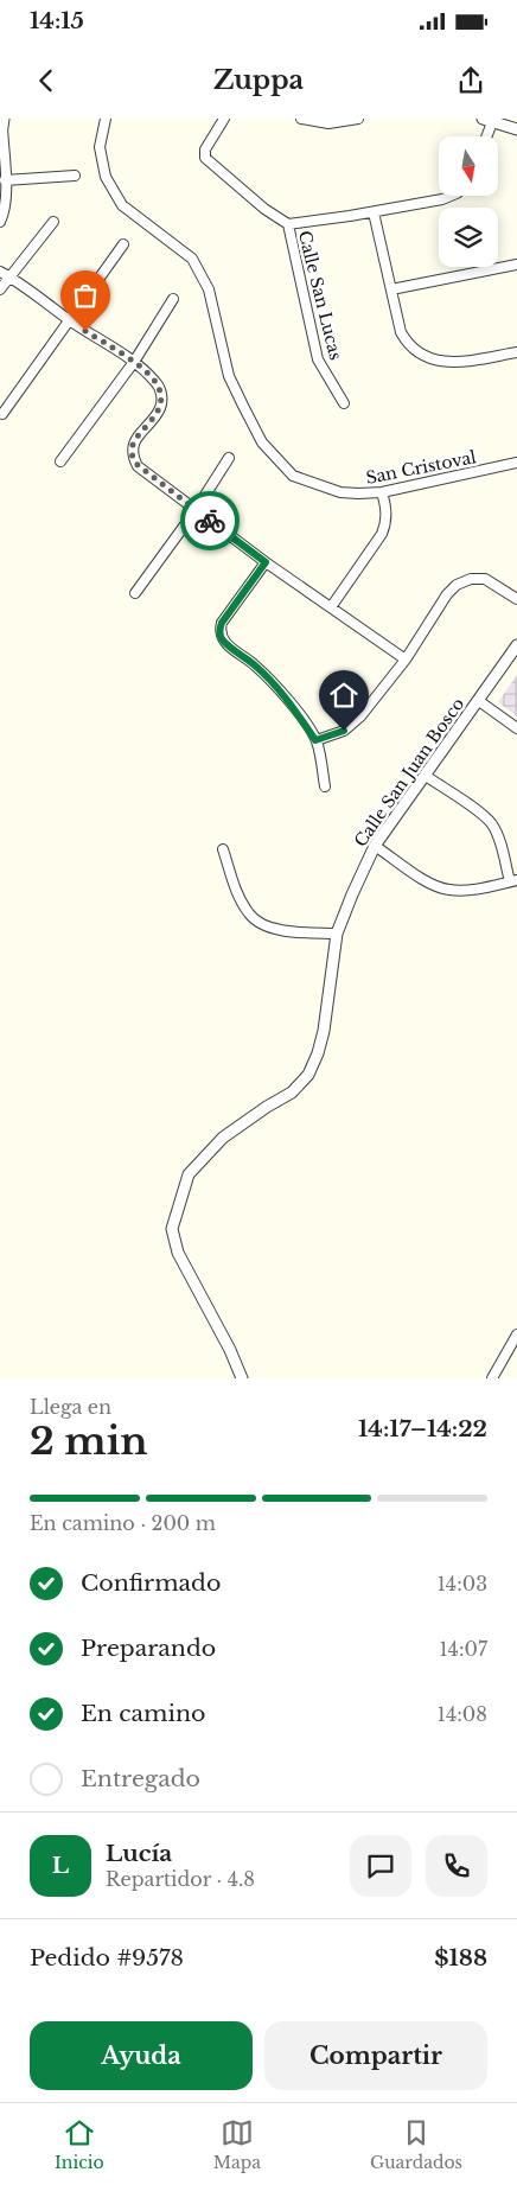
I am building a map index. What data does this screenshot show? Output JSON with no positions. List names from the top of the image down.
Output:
{
  "streets": {
    "street": ["Calle San Lucas", "San Cristoval", "Calle San Juan Bosco"]
  },
  "north": "bottom",
  "page": {
    "status": "14:15",
    "header": "Zuppa",
    "heading": ["2 min", "Llega en", "14:17–14:22"],
    "panel": [
      "Lucía",
      "Repartidor · 4.8",
      "Pedido #9578",
      "$188"
    ],
    "bar": "En camino · 200 m",
    "list": [
      ["Confirmado", "14:03"],
      ["Preparando", "14:07"],
      ["En camino", "14:08"],
      "Entregado"
    ],
    "round": "L",
    "buttons": ["Ayuda", "Compartir"],
    "tabs": ["Inicio", "Mapa", "Guardados"]
  }
}
